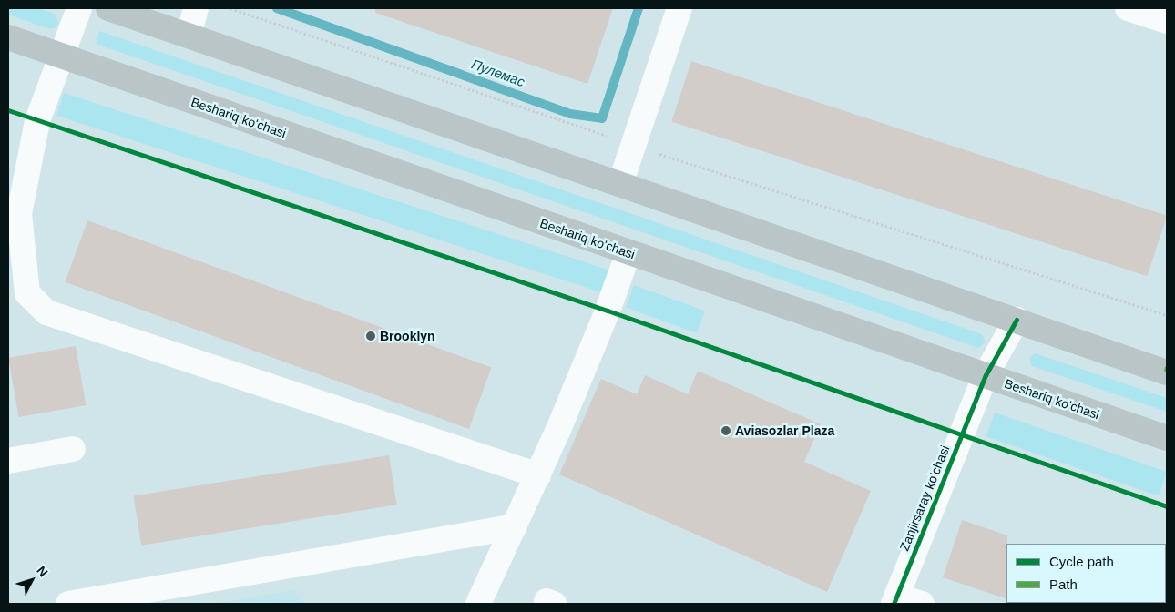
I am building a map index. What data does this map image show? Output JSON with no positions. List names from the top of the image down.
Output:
{
  "streets": {
    "main road": ["Beshariq ko'chasi"],
    "street": ["Zanjirsaray ko'chasi"]
  },
  "crossings": [
    ["Beshariq ko'chasi", "Zanjirsaray ko'chasi"]
  ],
  "water": ["Пулемас"],
  "places": ["Brooklyn", "Aviasozlar Plaza"],
  "legend": ["Cycle path", "Path"],
  "north": "top right"
}
